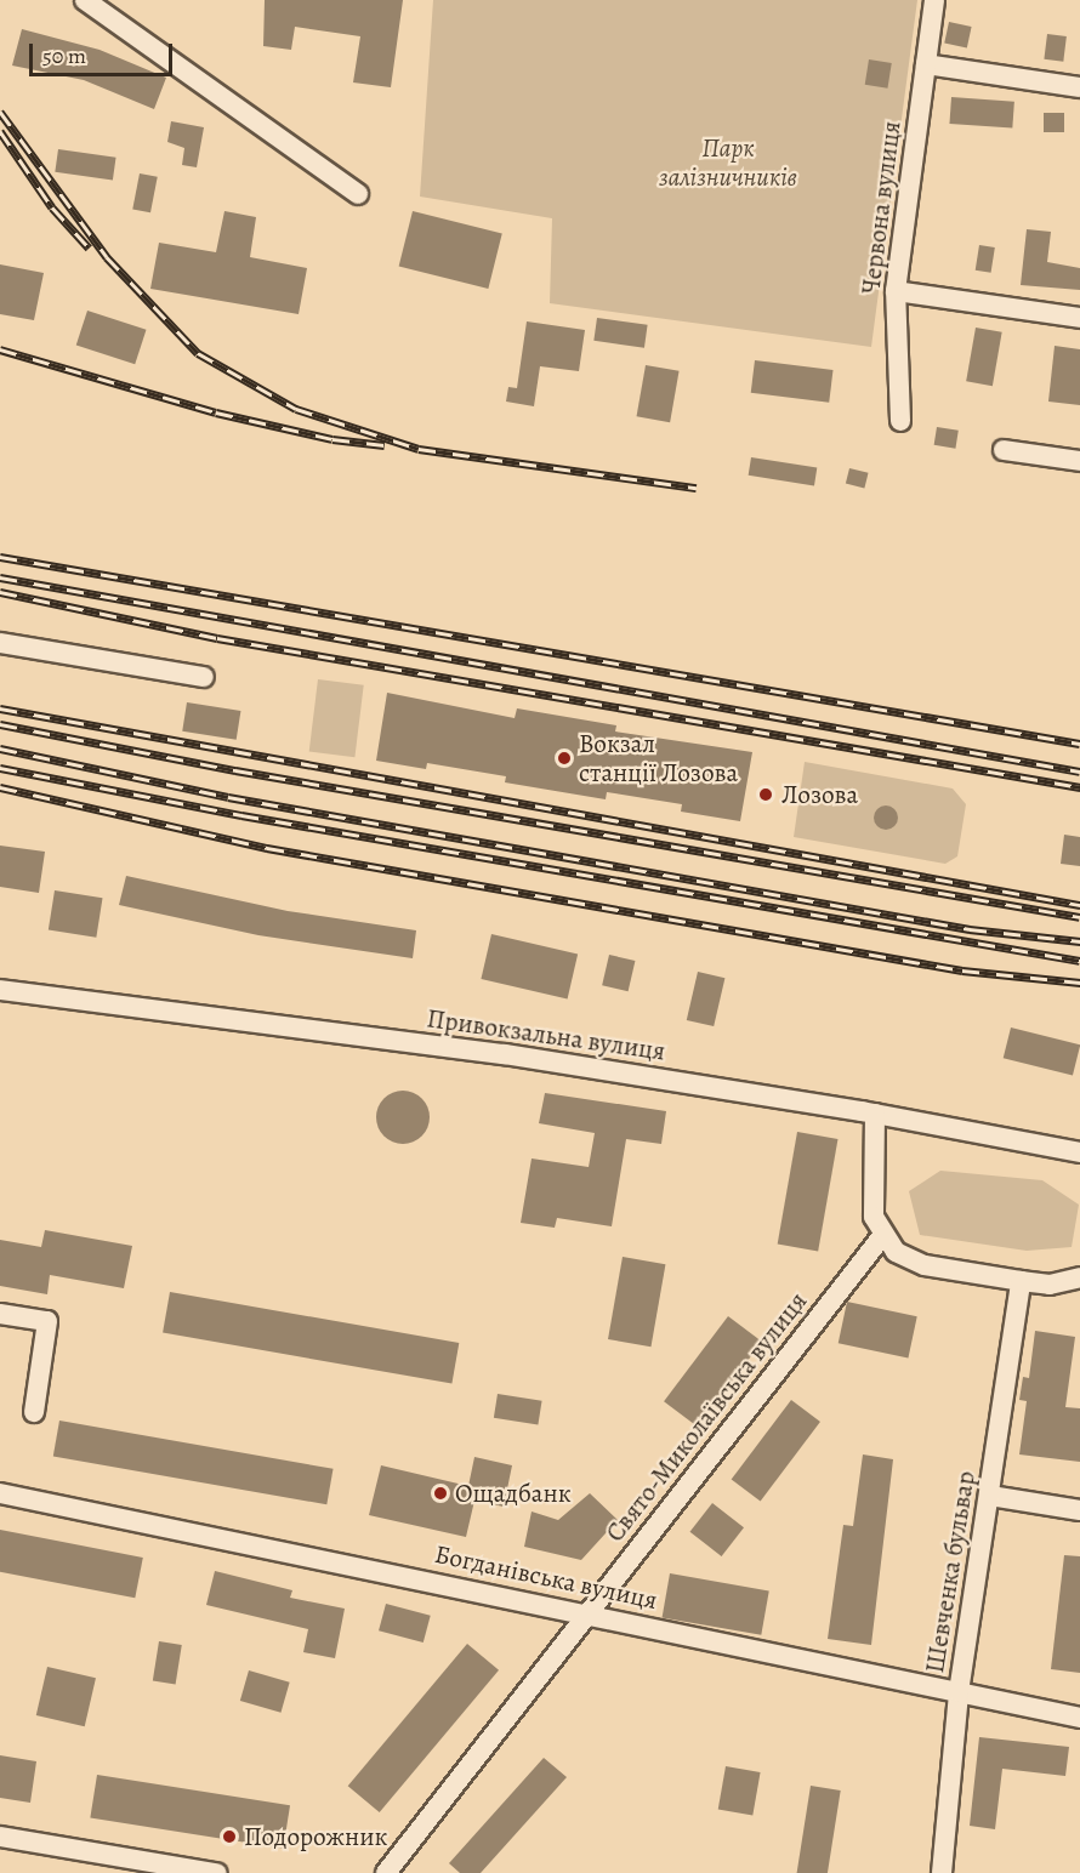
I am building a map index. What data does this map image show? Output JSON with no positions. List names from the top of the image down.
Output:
{
  "streets": {
    "street": [
      "Червона вулиця",
      "Привокзальна вулиця",
      "Свято-Миколаївська вулиця",
      "Шевченка бульвар",
      "Богданівська вулиця"
    ]
  },
  "crossings": [
    ["Свято-Миколаївська вулиця", "Богданівська вулиця"],
    ["Шевченка бульвар", "Богданівська вулиця"]
  ],
  "parks": ["Парк залізничників"],
  "places": [
    "Вокзал станції Лозова",
    "Лозова",
    "Ощадбанк",
    "Подорожник"
  ],
  "scale_bar": "50 m"
}
